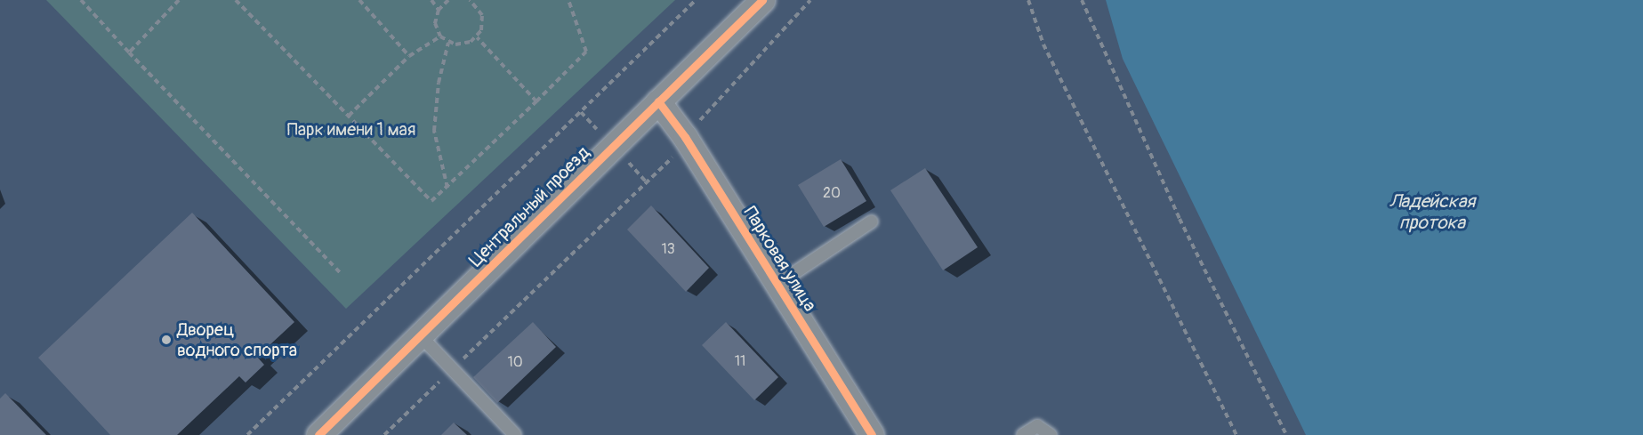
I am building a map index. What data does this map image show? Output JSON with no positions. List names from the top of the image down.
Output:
{
  "streets": {
    "street": ["Центральный проезд", "Парковая улица"]
  },
  "crossings": [
    ["Центральный проезд", "Парковая улица"]
  ],
  "water": ["Ладейская протока"],
  "parks": ["Парк имени 1 мая"],
  "places": ["Дворец водного спорта"],
  "house_numbers": [
    "20",
    "13",
    "11",
    "10"
  ]
}
